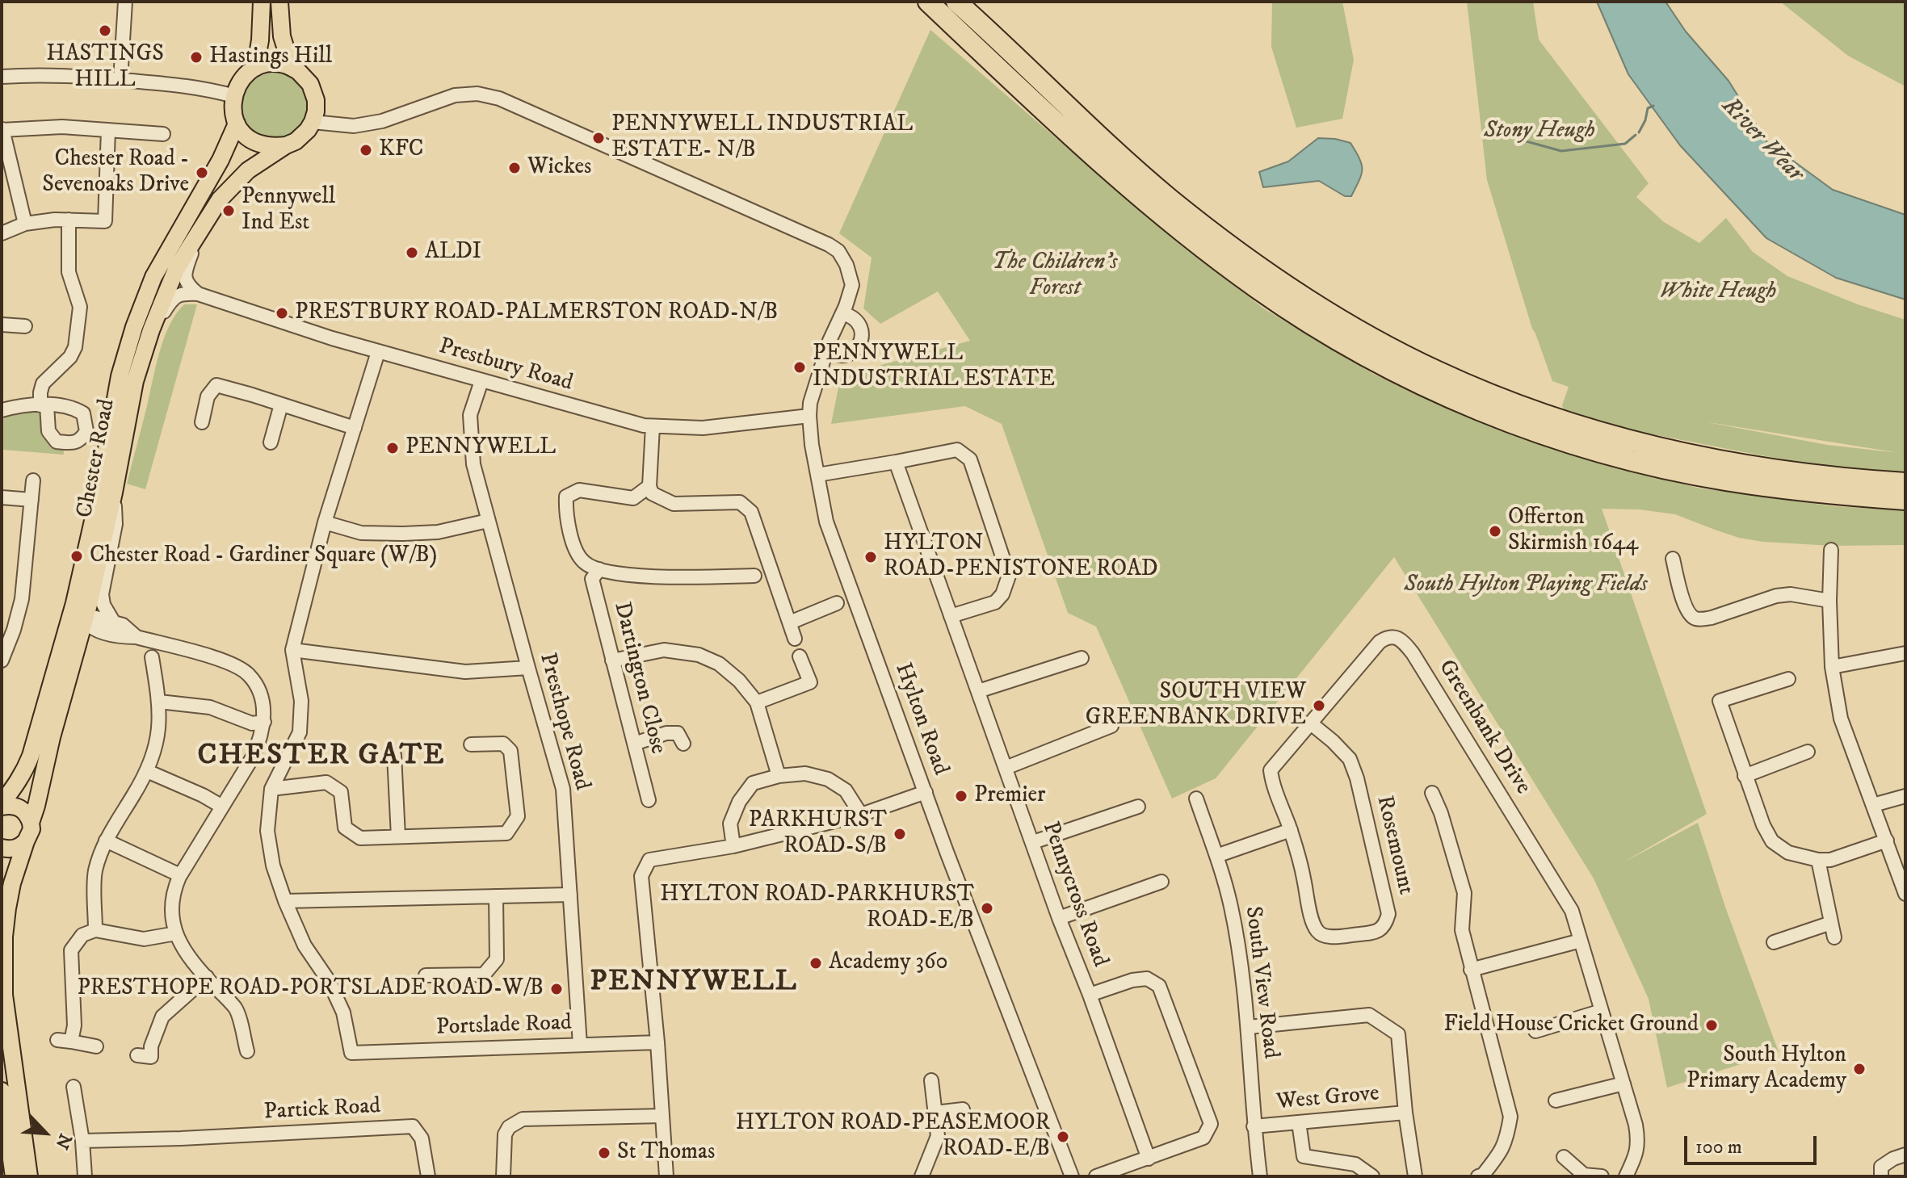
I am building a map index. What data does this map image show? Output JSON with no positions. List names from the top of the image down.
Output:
{
  "streets": {
    "main road": ["Chester Road"],
    "street": [
      "Prestbury Road",
      "Dartington Close",
      "Hylton Road",
      "Presthope Road",
      "Greenbank Drive",
      "Rosemount",
      "Pennycross Road",
      "South View Road",
      "Portslade Road",
      "West Grove",
      "Partick Road"
    ]
  },
  "crossings": [
    ["Prestbury Road", "Hylton Road"],
    ["Prestbury Road", "Presthope Road"],
    ["Chester Road", "Hylton Road"],
    ["Presthope Road", "Portslade Road"],
    ["Greenbank Drive", "Rosemount"],
    ["South View Road", "West Grove"]
  ],
  "districts": ["CHESTER GATE", "PENNYWELL"],
  "water": ["River Wear"],
  "parks": [
    "Stony Heugh",
    "The Children's Forest",
    "White Heugh",
    "South Hylton Playing Fields"
  ],
  "places": [
    "HASTINGS HILL",
    "Hastings Hill",
    "PENNYWELL INDUSTRIAL ESTATE- N/B",
    "KFC",
    "Wickes",
    "Chester Road - Sevenoaks Drive",
    "Pennywell Ind Est",
    "ALDI",
    "PRESTBURY ROAD-PALMERSTON ROAD-N/B",
    "PENNYWELL INDUSTRIAL ESTATE",
    "PENNYWELL",
    "Offerton Skirmish 1644",
    "Chester Road - Gardiner Square (W/B)",
    "HYLTON ROAD-PENISTONE ROAD",
    "SOUTH VIEW GREENBANK DRIVE",
    "Premier",
    "PARKHURST ROAD-S/B",
    "HYLTON ROAD-PARKHURST ROAD-E/B",
    "Academy 360",
    "PRESTHOPE ROAD-PORTSLADE ROAD-W/B",
    "Field House Cricket Ground",
    "South Hylton Primary Academy",
    "HYLTON ROAD-PEASEMOOR ROAD-E/B",
    "St Thomas"
  ],
  "scale_bar": "100 m",
  "north": "bottom right"
}
